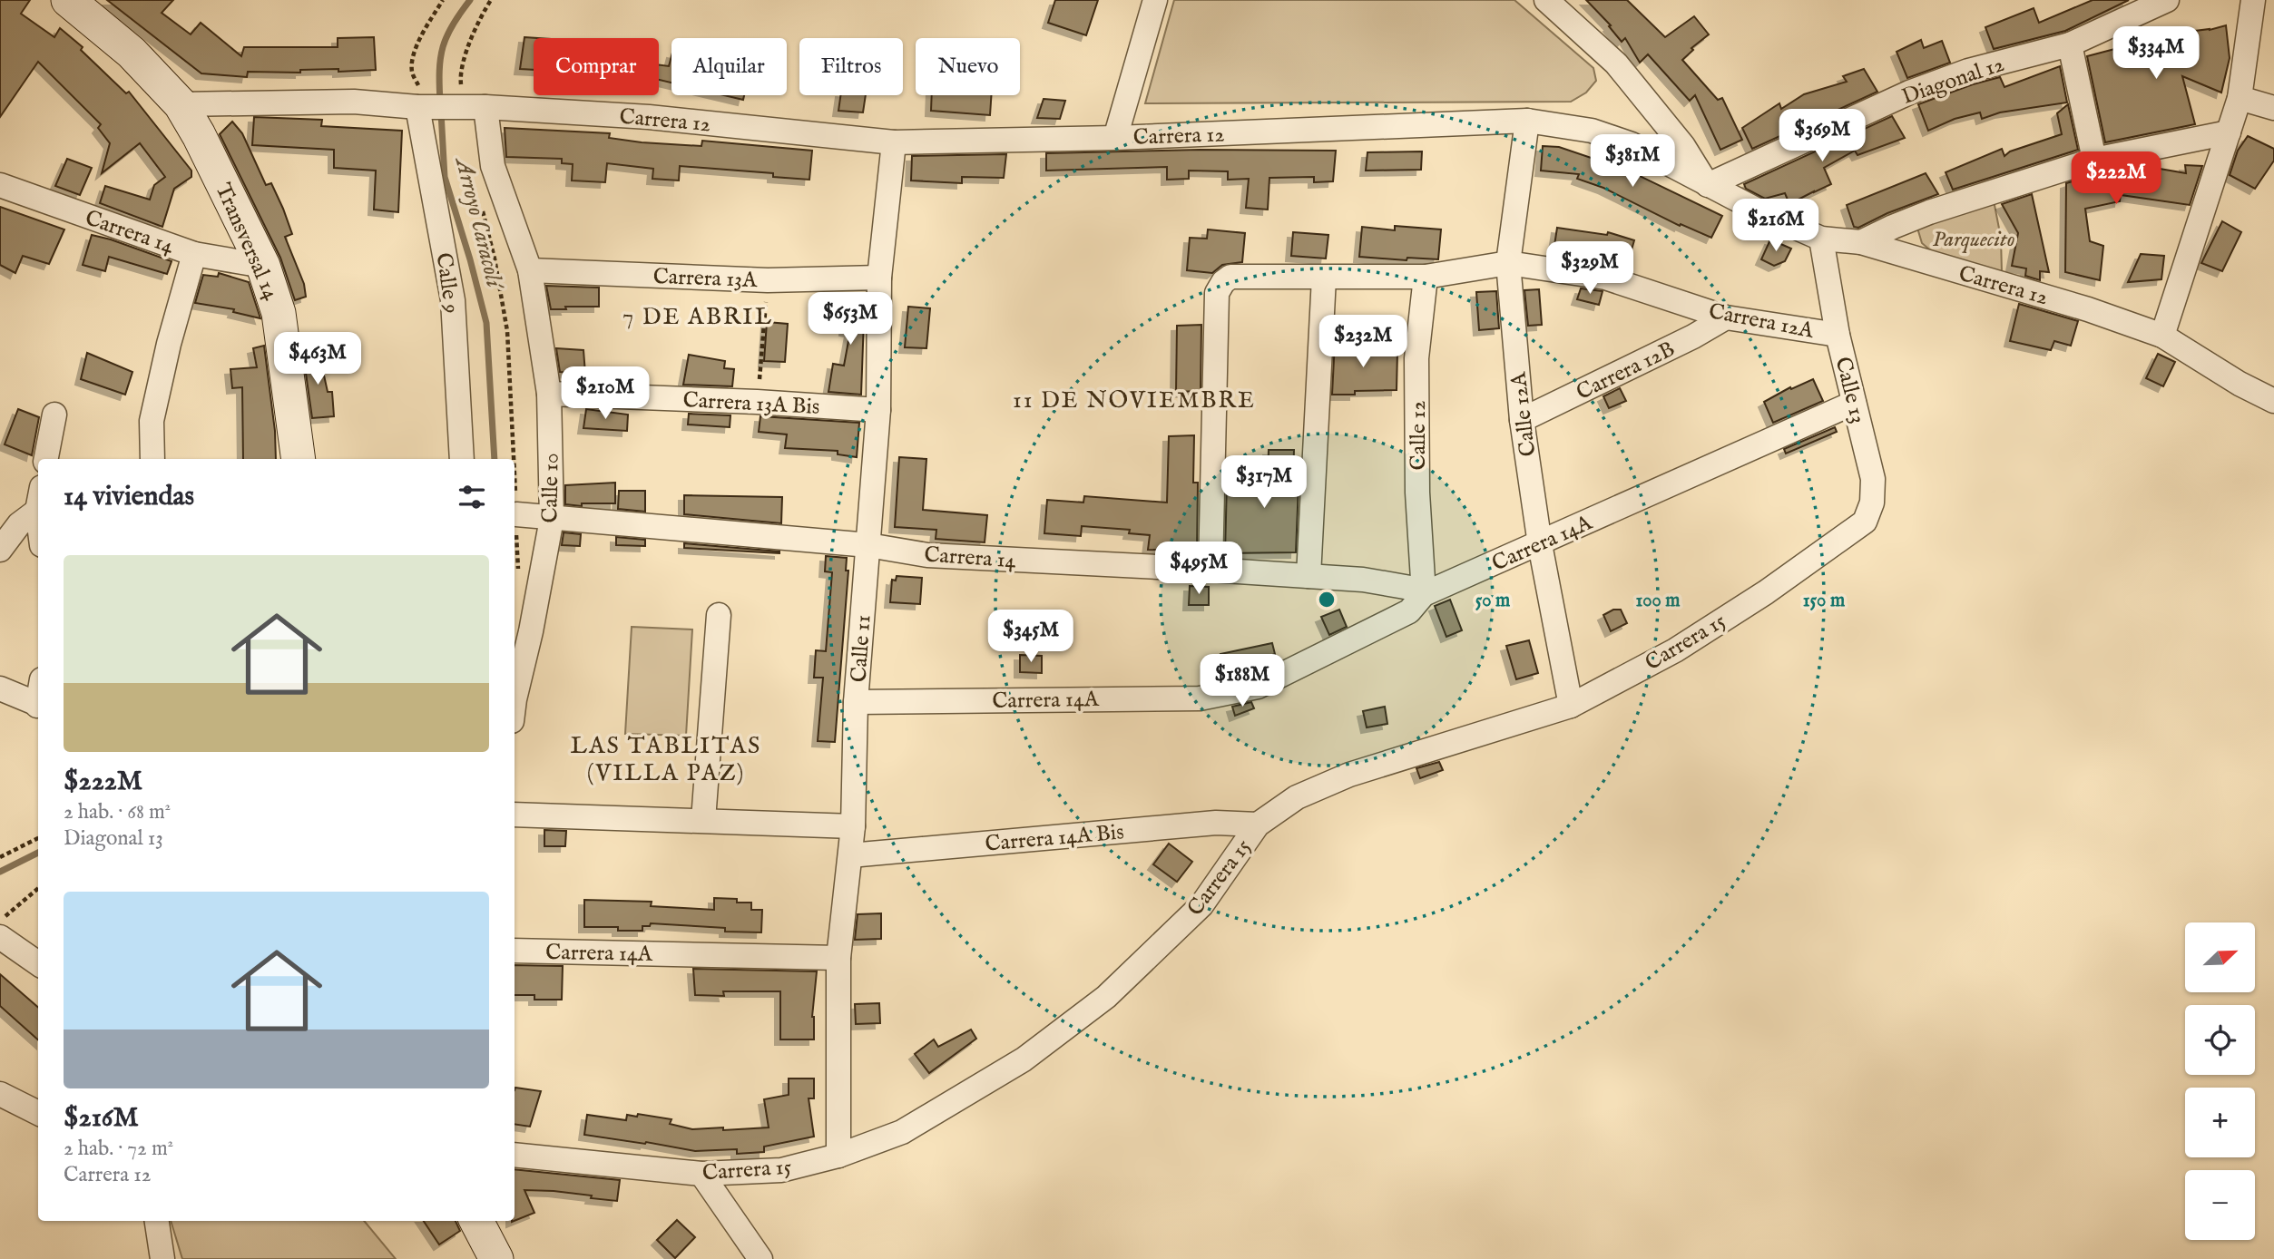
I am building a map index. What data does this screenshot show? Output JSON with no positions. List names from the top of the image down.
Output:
{
  "streets": {
    "street": [
      "Diagonal 12",
      "Carrera 12",
      "Carrera 14",
      "Transversal 14",
      "Carrera 13A",
      "Calle 9",
      "Carrera 12A",
      "Carrera 12B",
      "Calle 13",
      "Carrera 13A Bis",
      "Calle 12A",
      "Calle 12",
      "Calle 10",
      "Carrera 14A",
      "Carrera 15",
      "Calle 11",
      "Carrera 14A Bis"
    ]
  },
  "crossings": [
    ["Diagonal 12", "Carrera 12"],
    ["Carrera 12", "Transversal 14"],
    ["Carrera 12", "Calle 9"],
    ["Carrera 12", "Calle 13"],
    ["Carrera 12", "Calle 12A"],
    ["Carrera 12", "Calle 10"],
    ["Carrera 12", "Calle 11"],
    ["Carrera 14", "Transversal 14"],
    ["Carrera 14", "Carrera 12A"],
    ["Carrera 14", "Calle 12"],
    ["Carrera 14", "Calle 10"],
    ["Carrera 14", "Carrera 14A"],
    ["Carrera 14", "Calle 11"],
    ["Carrera 13A", "Calle 10"],
    ["Carrera 13A", "Calle 11"],
    ["Calle 9", "Calle 10"],
    ["Carrera 12A", "Carrera 12B"],
    ["Carrera 12A", "Calle 13"],
    ["Carrera 12A", "Calle 12A"],
    ["Carrera 12A", "Calle 12"],
    ["Carrera 12B", "Calle 12A"],
    ["Calle 13", "Carrera 14A"],
    ["Calle 13", "Carrera 15"],
    ["Carrera 13A Bis", "Calle 10"],
    ["Carrera 13A Bis", "Calle 11"],
    ["Calle 12A", "Carrera 14A"],
    ["Calle 12A", "Carrera 15"],
    ["Calle 12", "Carrera 14A"],
    ["Carrera 14A", "Calle 11"],
    ["Carrera 15", "Calle 11"],
    ["Carrera 15", "Carrera 14A Bis"],
    ["Calle 11", "Carrera 14A Bis"]
  ],
  "districts": ["7 DE ABRIL", "11 DE NOVIEMBRE", "LAS TABLITAS (VILLA PAZ)"],
  "water": ["Arroyo Caracolí"],
  "parks": ["Parquecito"],
  "north": "top right",
  "page": {
    "price": [
      "$334M",
      "$369M",
      "$381M",
      "$222M",
      "$216M",
      "$329M",
      "$653M",
      "$232M",
      "$463M",
      "$210M",
      "$317M",
      "$495M",
      "$345M",
      "$188M"
    ],
    "chip": [
      "Comprar",
      "Alquilar",
      "Filtros",
      "Nuevo"
    ],
    "heading": "14 viviendas",
    "list": [
      {
        "name": "$222M",
        "note": "2 hab. · 68 m² · Diagonal 13"
      },
      {
        "name": "$216M",
        "note": "2 hab. · 72 m² · Carrera 12"
      }
    ],
    "map_buttons": ["+", "−"]
  },
  "rings": ["50 m", "100 m", "150 m"]
}
